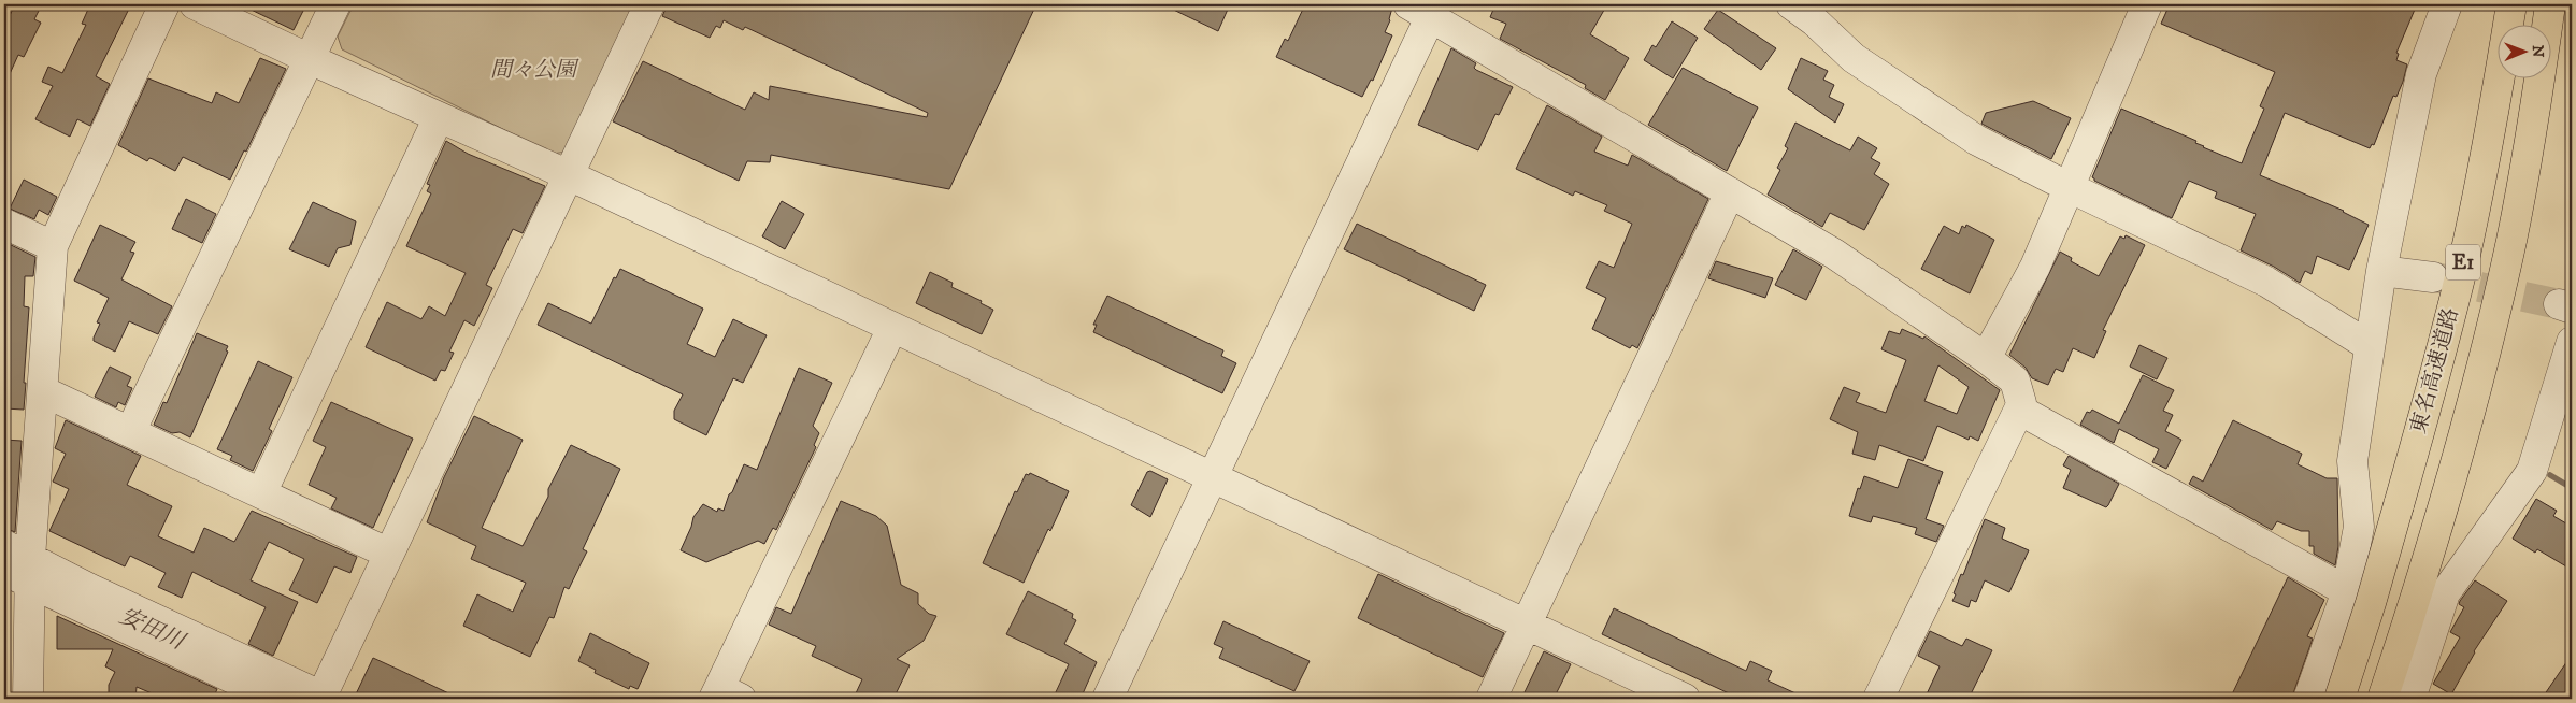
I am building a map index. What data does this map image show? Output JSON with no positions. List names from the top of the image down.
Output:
{
  "streets": {
    "highway": ["E1", "東名高速道路"]
  },
  "water": ["安田川"],
  "parks": ["間々公園"],
  "north": "right"
}
